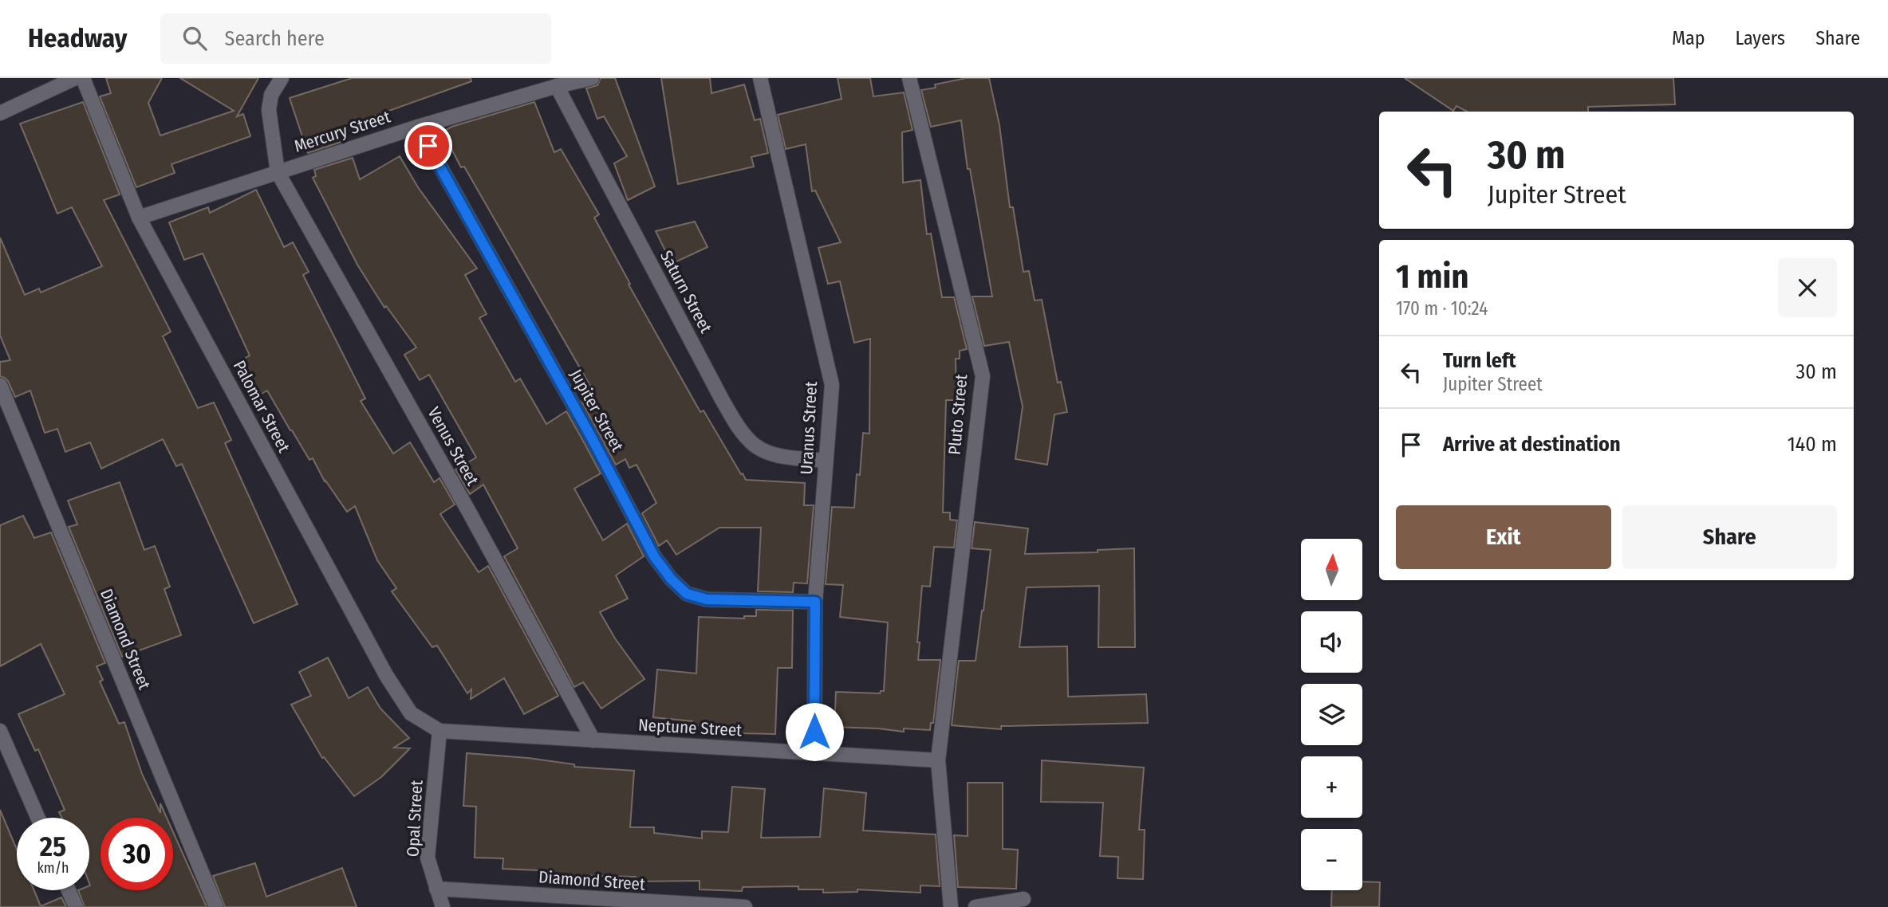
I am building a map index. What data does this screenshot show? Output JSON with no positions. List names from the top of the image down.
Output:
{
  "streets": {
    "street": [
      "Mercury Street",
      "Saturn Street",
      "Palomar Street",
      "Jupiter Street",
      "Pluto Street",
      "Uranus Street",
      "Venus Street",
      "Diamond Street",
      "Neptune Street",
      "Opal Street"
    ]
  },
  "crossings": [
    ["Mercury Street", "Saturn Street"],
    ["Mercury Street", "Palomar Street"],
    ["Mercury Street", "Jupiter Street"],
    ["Mercury Street", "Venus Street"],
    ["Saturn Street", "Uranus Street"],
    ["Palomar Street", "Neptune Street"],
    ["Palomar Street", "Opal Street"],
    ["Jupiter Street", "Uranus Street"],
    ["Pluto Street", "Neptune Street"],
    ["Uranus Street", "Neptune Street"],
    ["Venus Street", "Neptune Street"],
    ["Diamond Street", "Opal Street"],
    ["Neptune Street", "Opal Street"]
  ],
  "north": "top",
  "page": {
    "header": "Headway",
    "search": "Search here",
    "nav": ["Map", "Layers", "Share"],
    "turn": ["30 m", "Jupiter Street"],
    "heading": ["1 min", "170 m · 10:24"],
    "list": [
      {
        "name": "Turn left",
        "note": "Jupiter Street",
        "value": "30 m"
      },
      {
        "name": "Arrive at destination",
        "value": "140 m"
      }
    ],
    "buttons": ["Exit", "Share"],
    "map_buttons": ["+", "−"],
    "speed": "25 km/h",
    "limit": "30"
  }
}
